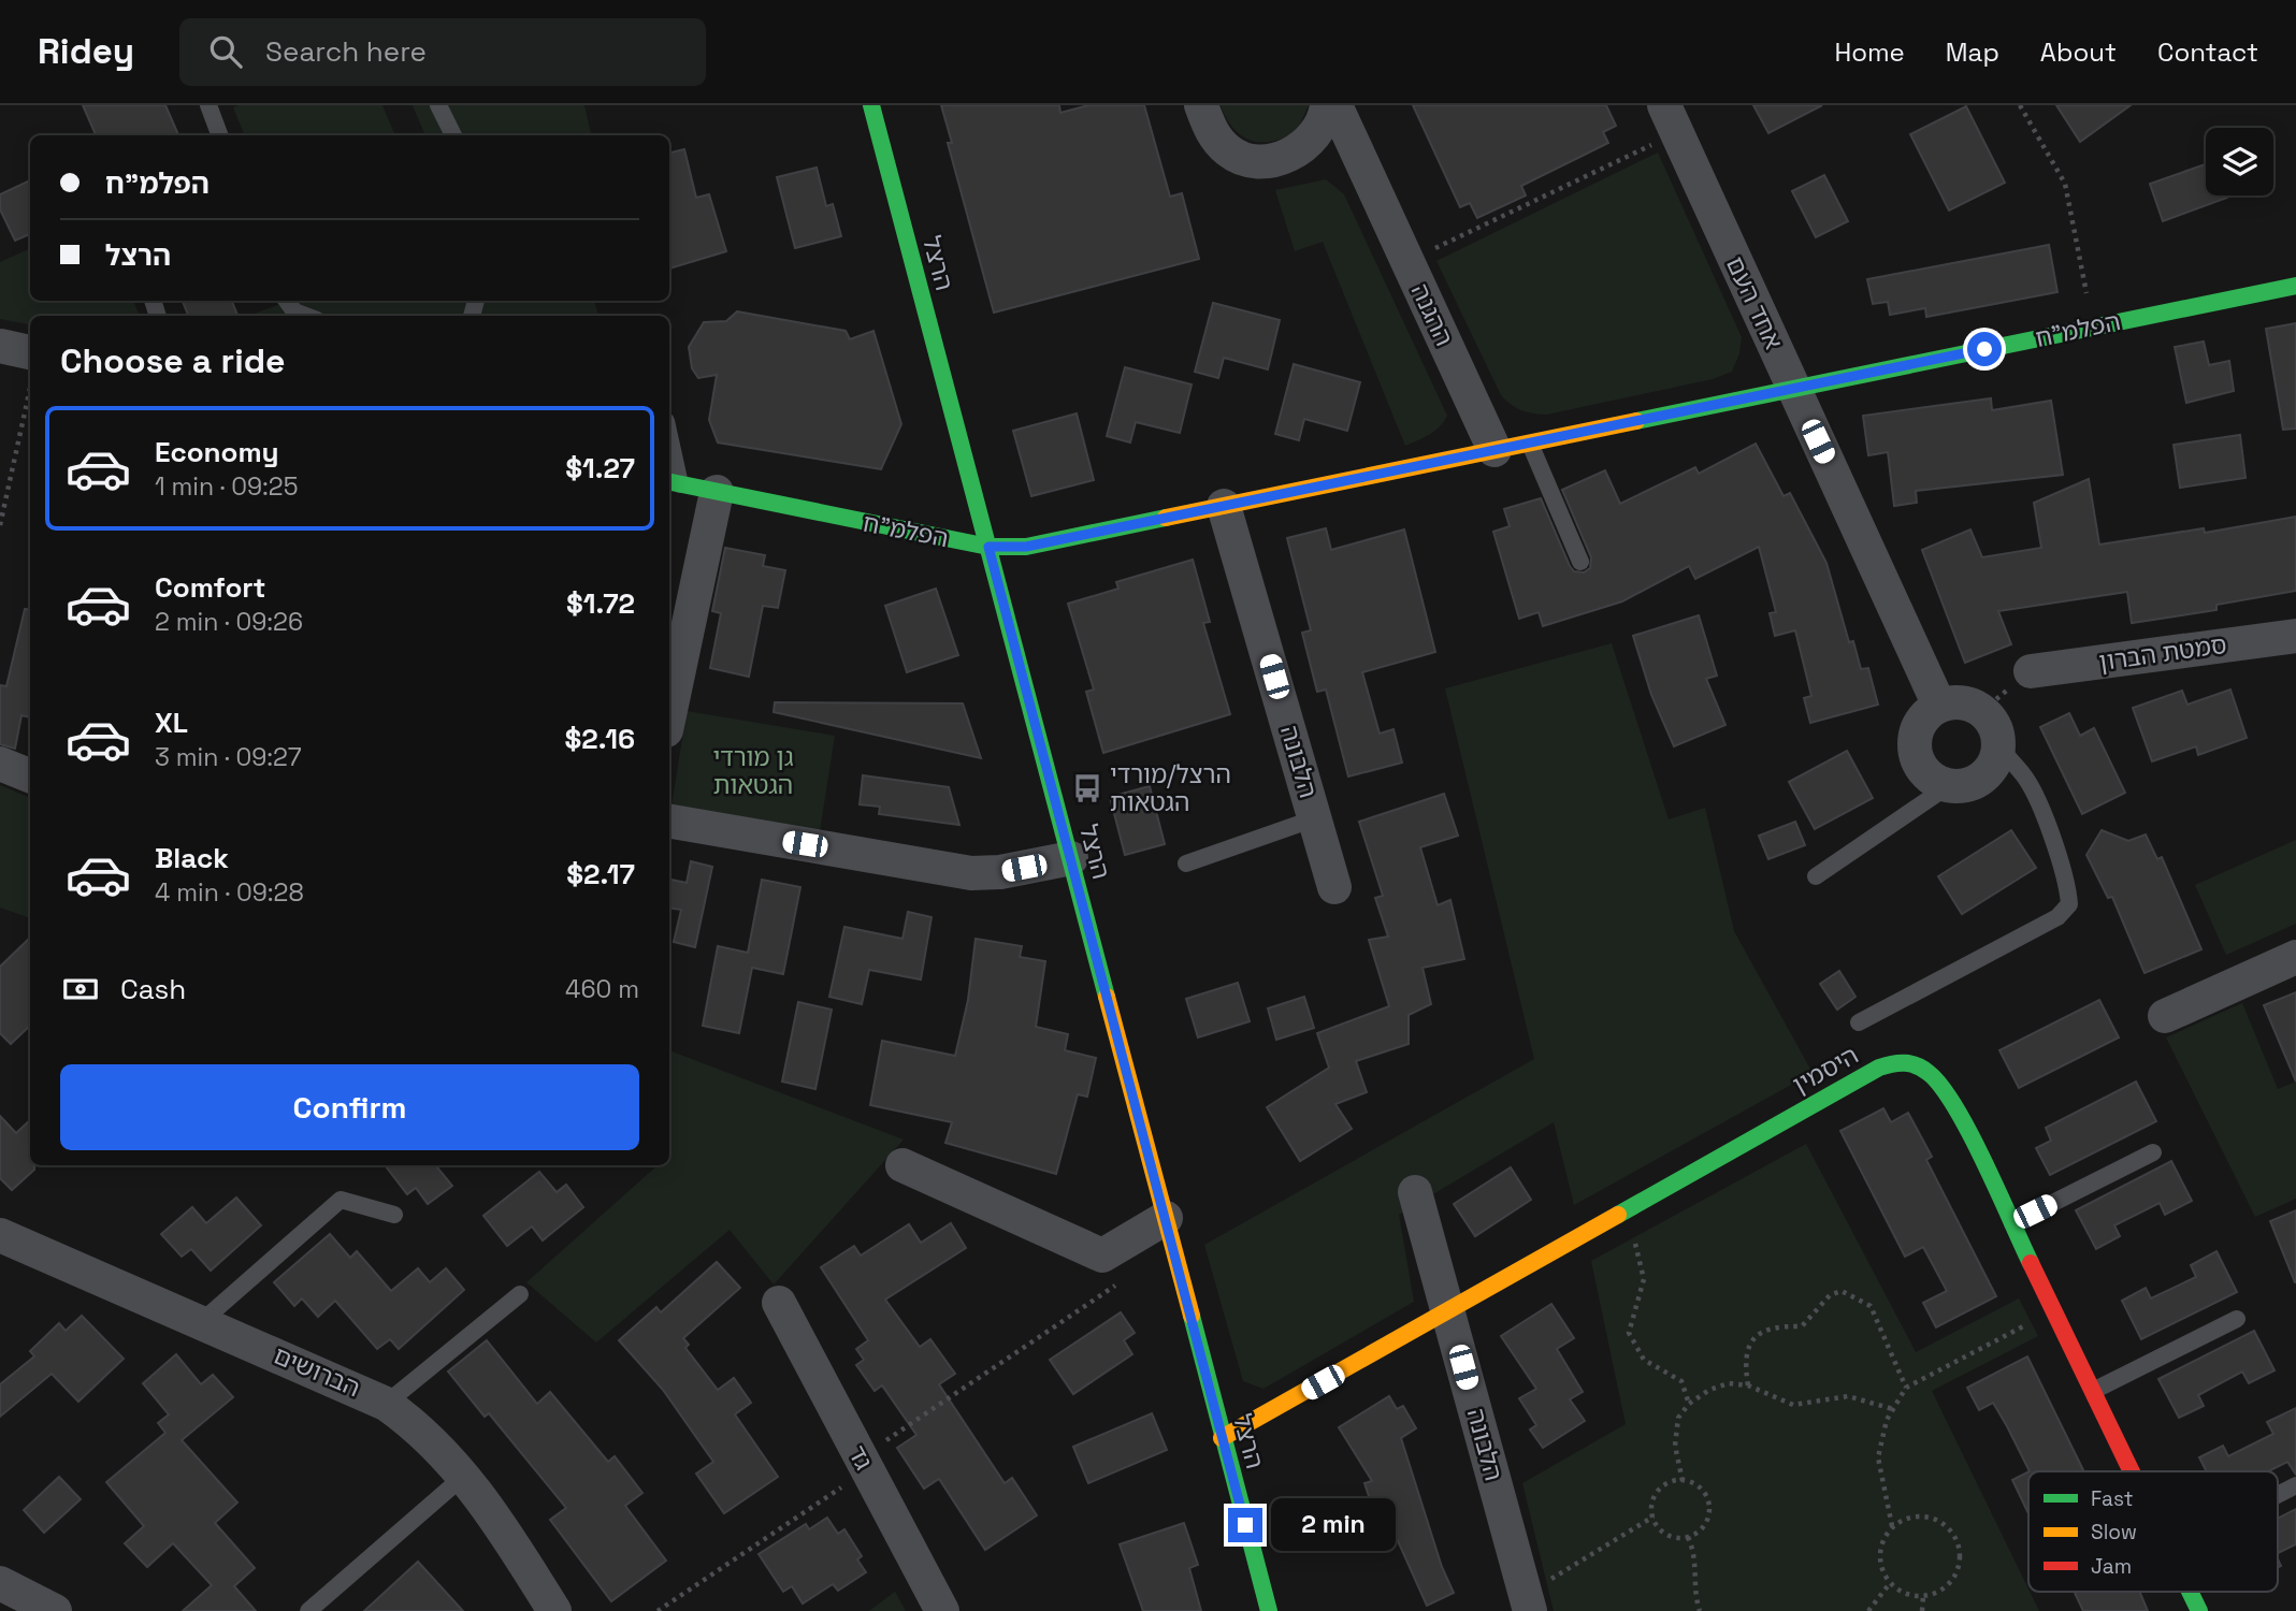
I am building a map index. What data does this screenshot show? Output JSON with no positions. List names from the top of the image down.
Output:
{
  "streets": {
    "street": [
      "הרצל",
      "אחד העם",
      "ההגנה",
      "הפלמ\"ח",
      "סמטת הברון",
      "הלבונה",
      "היסמין",
      "הברושים",
      "גד"
    ]
  },
  "crossings": [
    ["הרצל", "הפלמ\"ח"],
    ["הרצל", "היסמין"],
    ["אחד העם", "הפלמ\"ח"],
    ["ההגנה", "הפלמ\"ח"],
    ["הפלמ\"ח", "הלבונה"],
    ["הלבונה", "היסמין"]
  ],
  "parks": ["גן מורדי הגטאות"],
  "places": {
    "bus stop": ["הרצל/מורדי הגטאות"]
  },
  "legend": ["Fast", "Slow", "Jam"],
  "page": {
    "header": "Ridey",
    "search": "Search here",
    "nav": [
      "Home",
      "Map",
      "About",
      "Contact"
    ],
    "banner": ["הפלמ\"ח", "הרצל"],
    "heading": "Choose a ride",
    "list": [
      {
        "name": "Economy",
        "note": "1 min · 09:25",
        "value": "$1.27"
      },
      {
        "name": "Comfort",
        "note": "2 min · 09:26",
        "value": "$1.72"
      },
      {
        "name": "XL",
        "note": "3 min · 09:27",
        "value": "$2.16"
      },
      {
        "name": "Black",
        "note": "4 min · 09:28",
        "value": "$2.17"
      }
    ],
    "pay": ["Cash", "460 m"],
    "buttons": "Confirm",
    "bubble": "2 min"
  }
}
